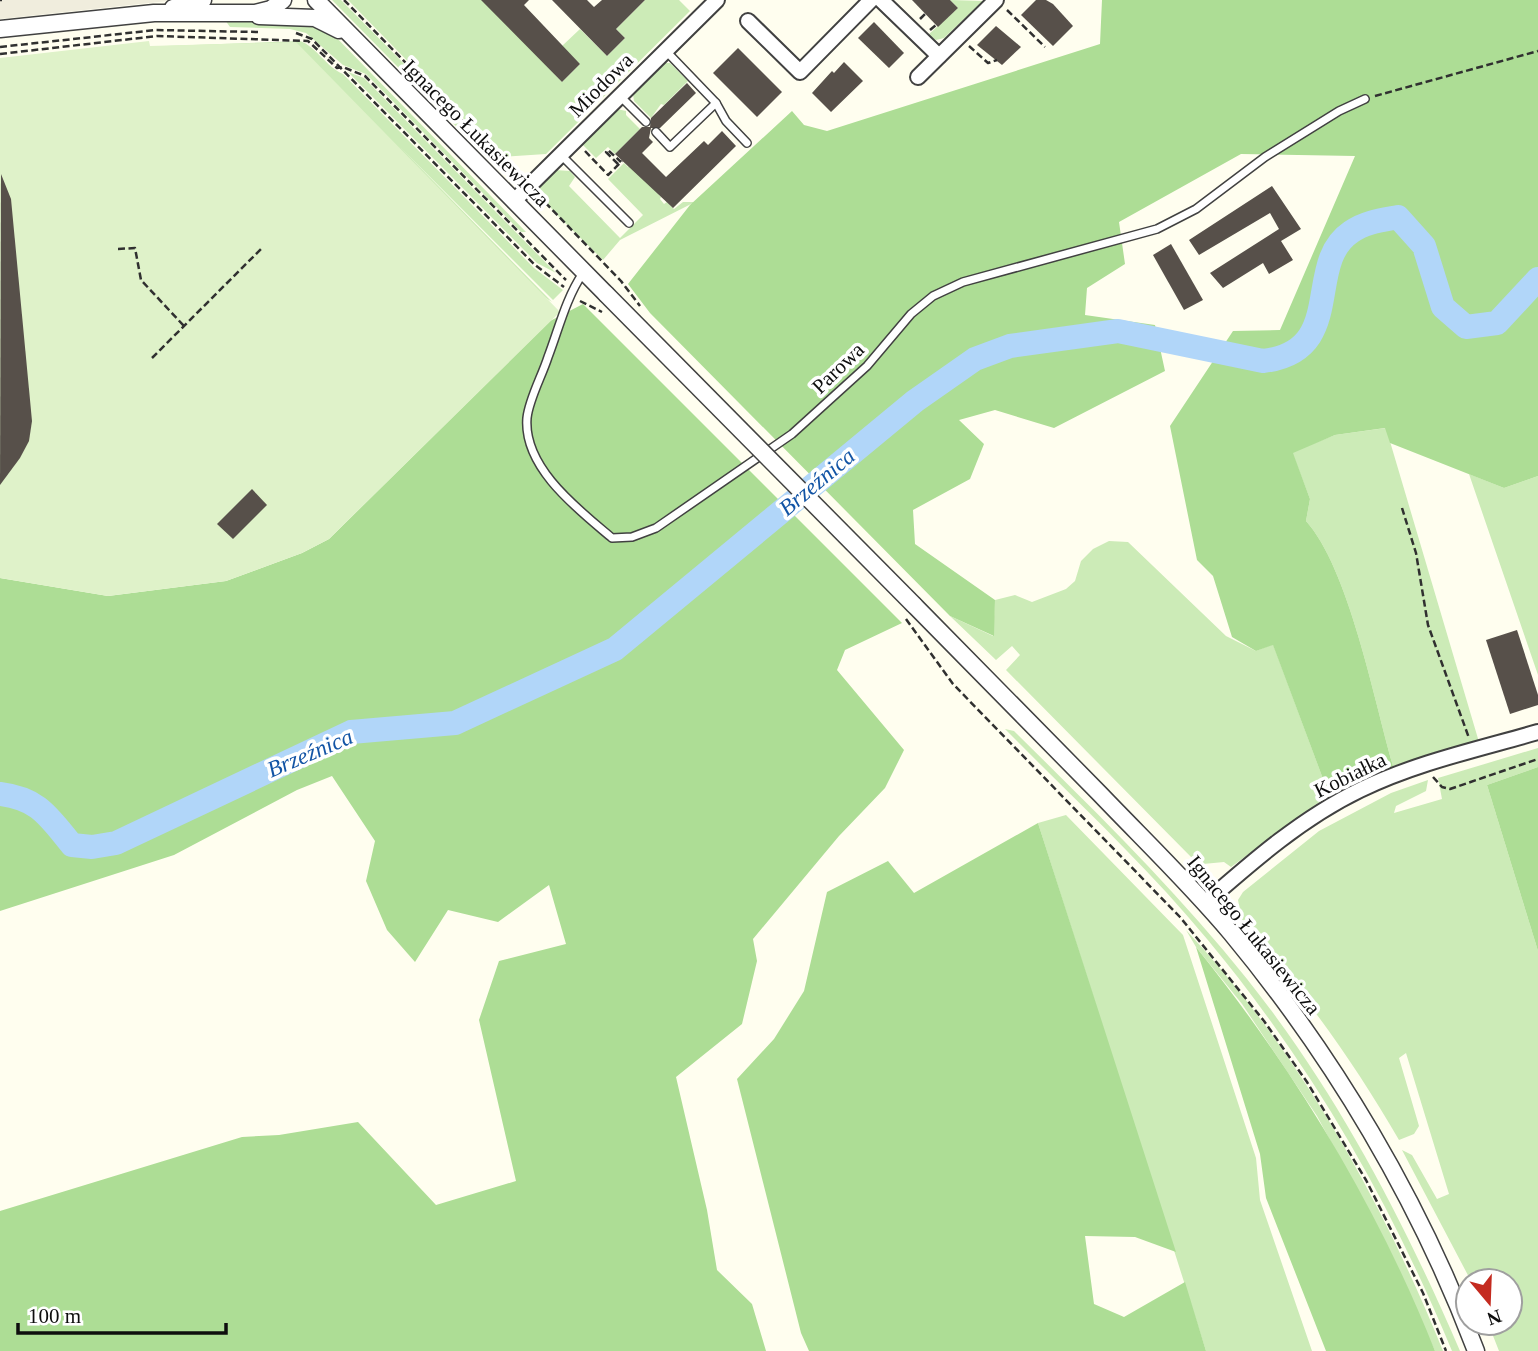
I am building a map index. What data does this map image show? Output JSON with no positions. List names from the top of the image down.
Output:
{
  "streets": {
    "street": ["Miodowa", "Ignacego Łukasiewicza", "Kobiałka"],
    "lane": ["Parowa"]
  },
  "crossings": [
    ["Miodowa", "Ignacego Łukasiewicza"],
    ["Ignacego Łukasiewicza", "Parowa"],
    ["Ignacego Łukasiewicza", "Kobiałka"]
  ],
  "water": ["Brzeźnica"],
  "scale_bar": "100 m",
  "north": "bottom"
}
